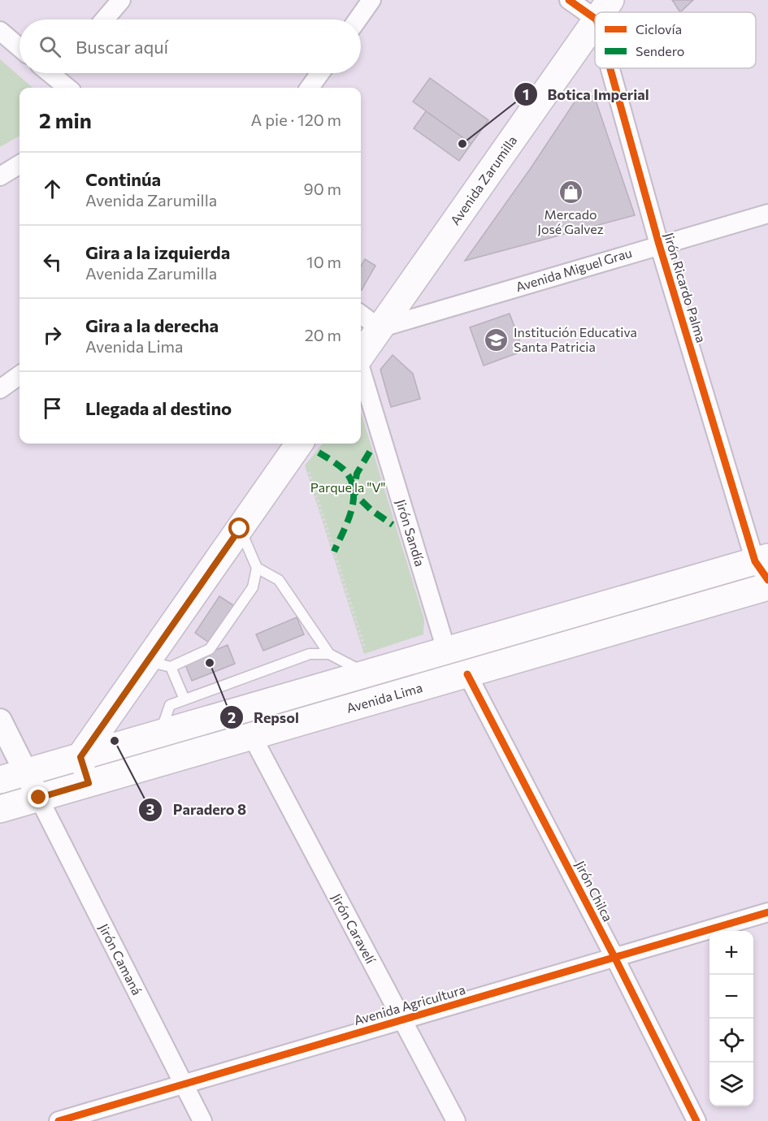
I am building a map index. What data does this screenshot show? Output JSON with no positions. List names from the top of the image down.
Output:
{
  "streets": {
    "main road": ["Avenida Zarumilla", "Avenida Lima"],
    "street": [
      "Avenida Miguel Grau",
      "Jirón Ricardo Palma",
      "Jirón Sandía",
      "Jirón Chilca",
      "Jirón Caravelí",
      "Jirón Camaná",
      "Avenida Agricultura"
    ]
  },
  "crossings": [
    ["Avenida Zarumilla", "Avenida Miguel Grau"],
    ["Avenida Miguel Grau", "Jirón Ricardo Palma"],
    ["Avenida Lima", "Jirón Chilca"],
    ["Avenida Lima", "Jirón Caravelí"],
    ["Avenida Lima", "Jirón Camaná"],
    ["Jirón Chilca", "Avenida Agricultura"],
    ["Jirón Caravelí", "Avenida Agricultura"],
    ["Jirón Camaná", "Avenida Agricultura"]
  ],
  "parks": ["Parque la \"V\""],
  "places": {
    "other": ["Botica Imperial", "Repsol", "Paradero 8"],
    "shop": ["Mercado José Galvez"],
    "school or university": ["Institución Educativa Santa Patricia"]
  },
  "legend": ["Ciclovía", "Sendero"],
  "page": {
    "search": "Buscar aquí",
    "heading": ["2 min", "A pie · 120 m"],
    "list": [
      ["Continúa", "Avenida Zarumilla", "90 m"],
      ["Gira a la izquierda", "Avenida Zarumilla", "10 m"],
      ["Gira a la derecha", "Avenida Lima", "20 m"],
      "Llegada al destino"
    ],
    "map_buttons": ["+", "−"]
  }
}
